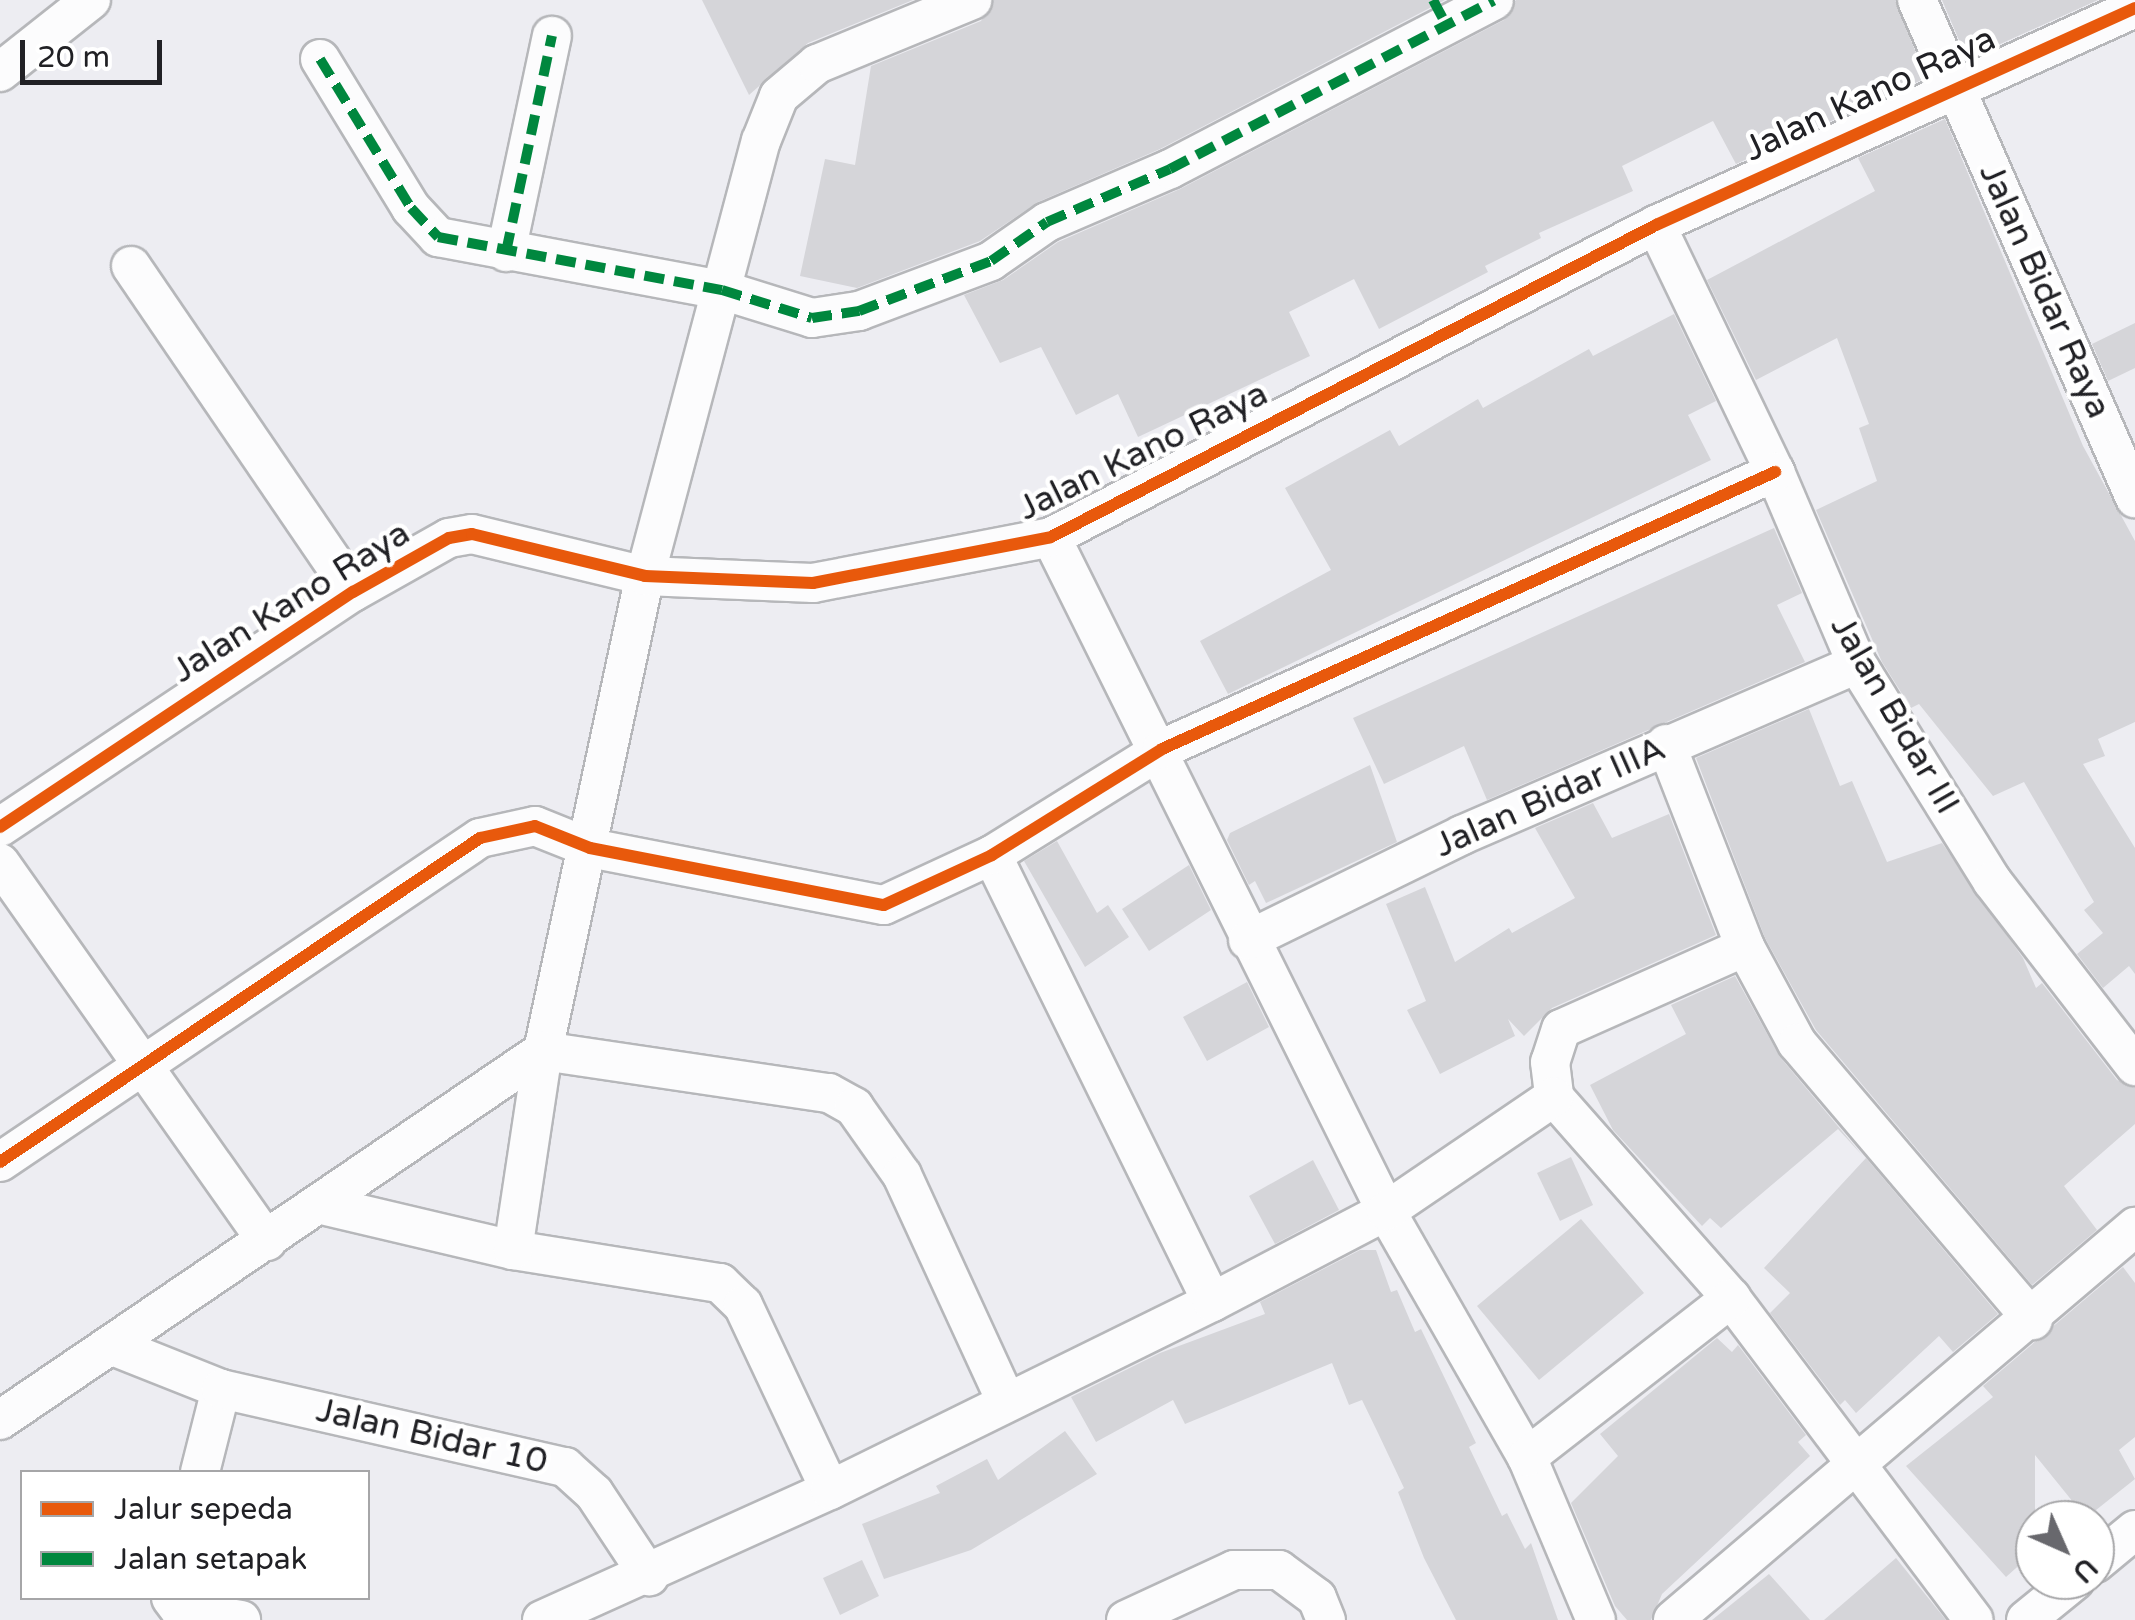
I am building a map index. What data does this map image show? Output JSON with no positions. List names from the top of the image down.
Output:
{
  "streets": {
    "street": [
      "Jalan Kano Raya",
      "Jalan Bidar Raya",
      "Jalan Bidar III",
      "Jalan Bidar IIIA",
      "Jalan Bidar 10"
    ]
  },
  "crossings": [
    ["Jalan Kano Raya", "Jalan Bidar Raya"],
    ["Jalan Kano Raya", "Jalan Bidar III"],
    ["Jalan Bidar III", "Jalan Bidar IIIA"]
  ],
  "legend": ["Jalur sepeda", "Jalan setapak"],
  "scale_bar": "20 m",
  "north": "bottom right"
}
